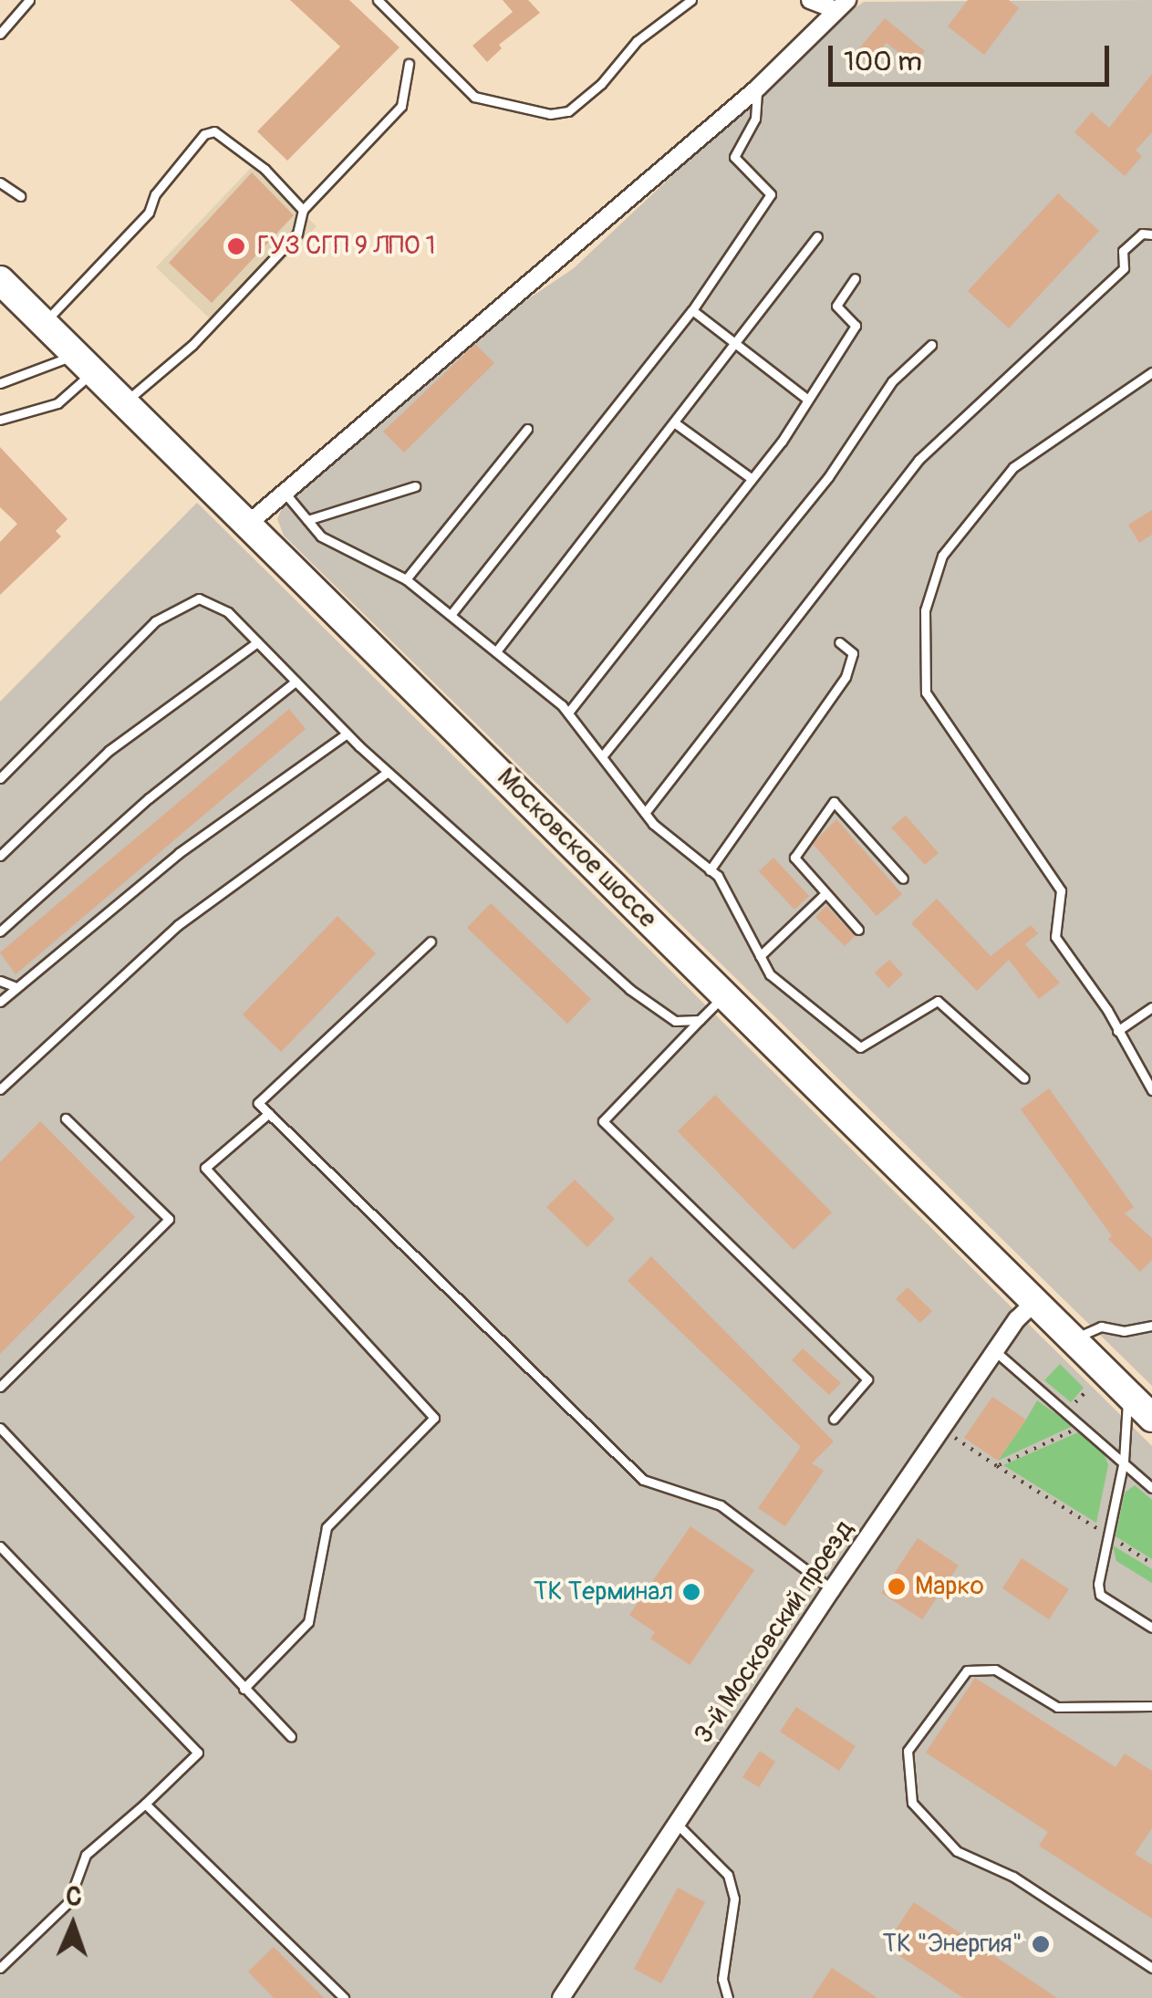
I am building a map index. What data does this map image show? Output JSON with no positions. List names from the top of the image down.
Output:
{
  "streets": {
    "main road": ["Московское шоссе"],
    "street": ["3-й Московский проезд"]
  },
  "crossings": [
    ["Московское шоссе", "3-й Московский проезд"]
  ],
  "places": [
    "ГУЗ СГП 9 ЛПО 1",
    "Марко",
    "ТК Терминал",
    "ТК \"Энергия\""
  ],
  "scale_bar": "100 m",
  "north": "top"
}
